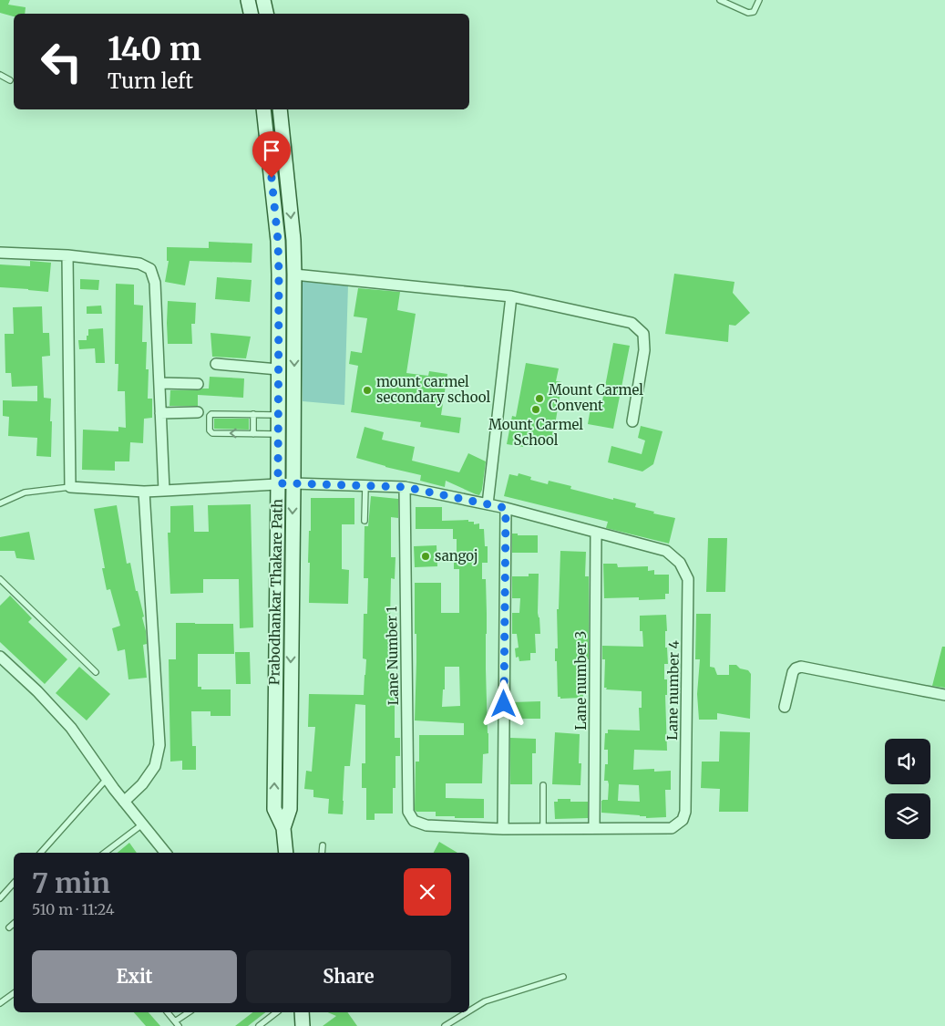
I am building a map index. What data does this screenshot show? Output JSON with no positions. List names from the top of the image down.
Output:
{
  "streets": {
    "main road": ["Prabodhankar Thakare Path"],
    "street": ["Lane Number 1", "Lane number 3", "Lane number 4"]
  },
  "crossings": [
    ["Lane number 3", "Lane number 4"]
  ],
  "places": [
    "mount carmel secondary school",
    "Mount Carmel Convent",
    "Mount Carmel School",
    "sangoj"
  ],
  "page": {
    "turn": ["140 m", "Turn left"],
    "heading": ["7 min", "510 m · 11:24"],
    "buttons": ["Exit", "Share"]
  }
}
